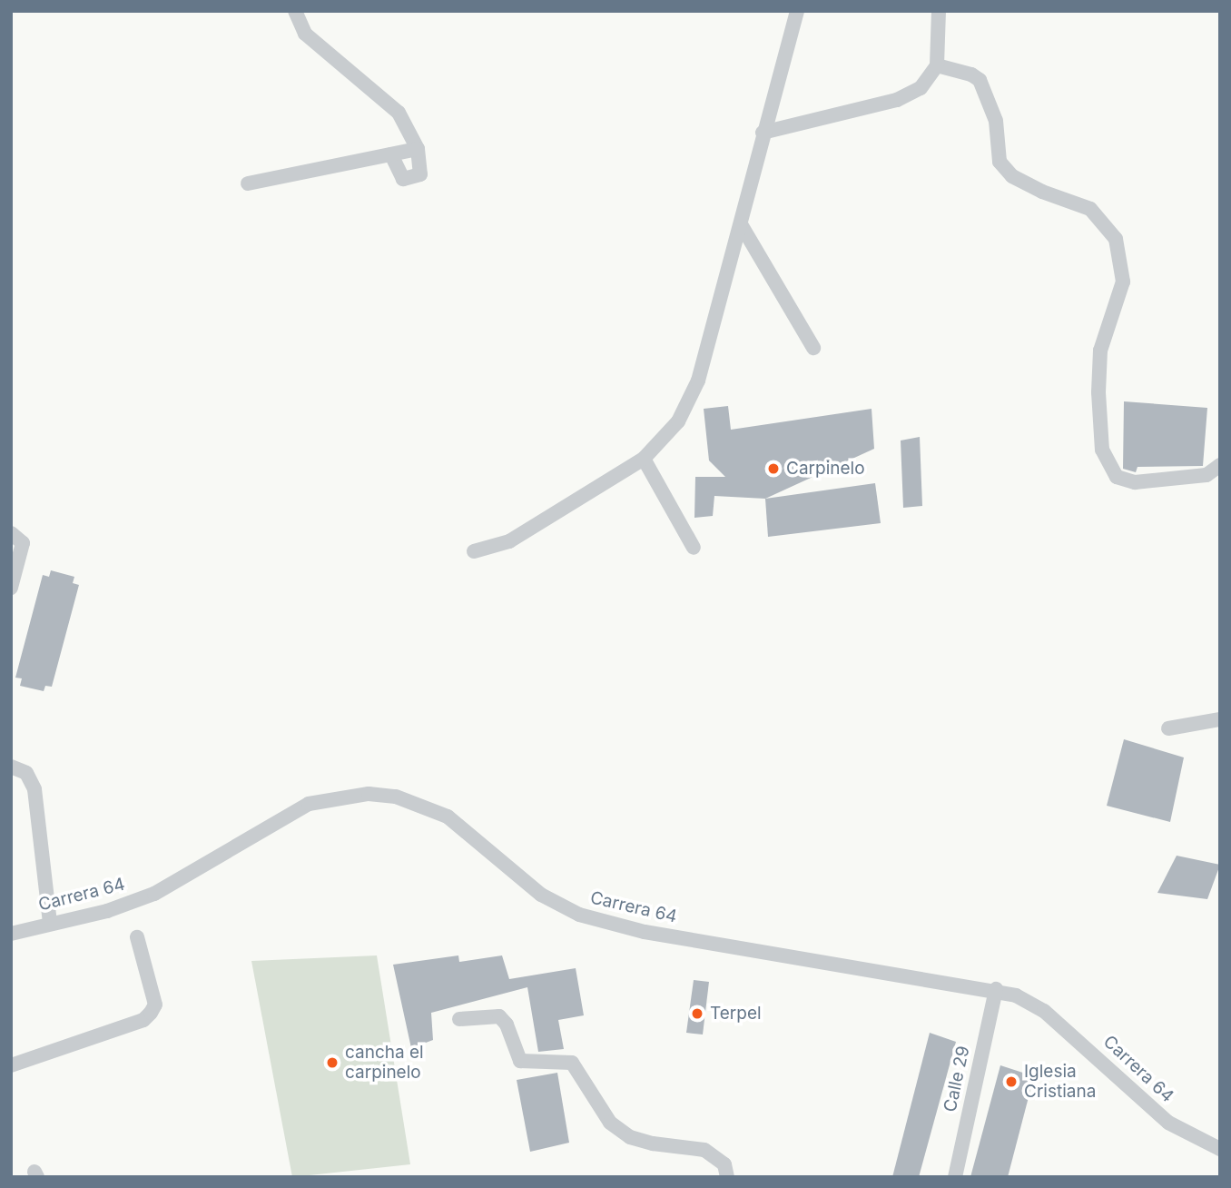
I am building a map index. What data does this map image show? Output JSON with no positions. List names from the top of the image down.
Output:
{
  "streets": {
    "street": ["Carrera 64", "Calle 29"]
  },
  "crossings": [
    ["Carrera 64", "Calle 29"]
  ],
  "places": [
    "Carpinelo",
    "Terpel",
    "cancha el carpinelo",
    "Iglesia Cristiana"
  ]
}
